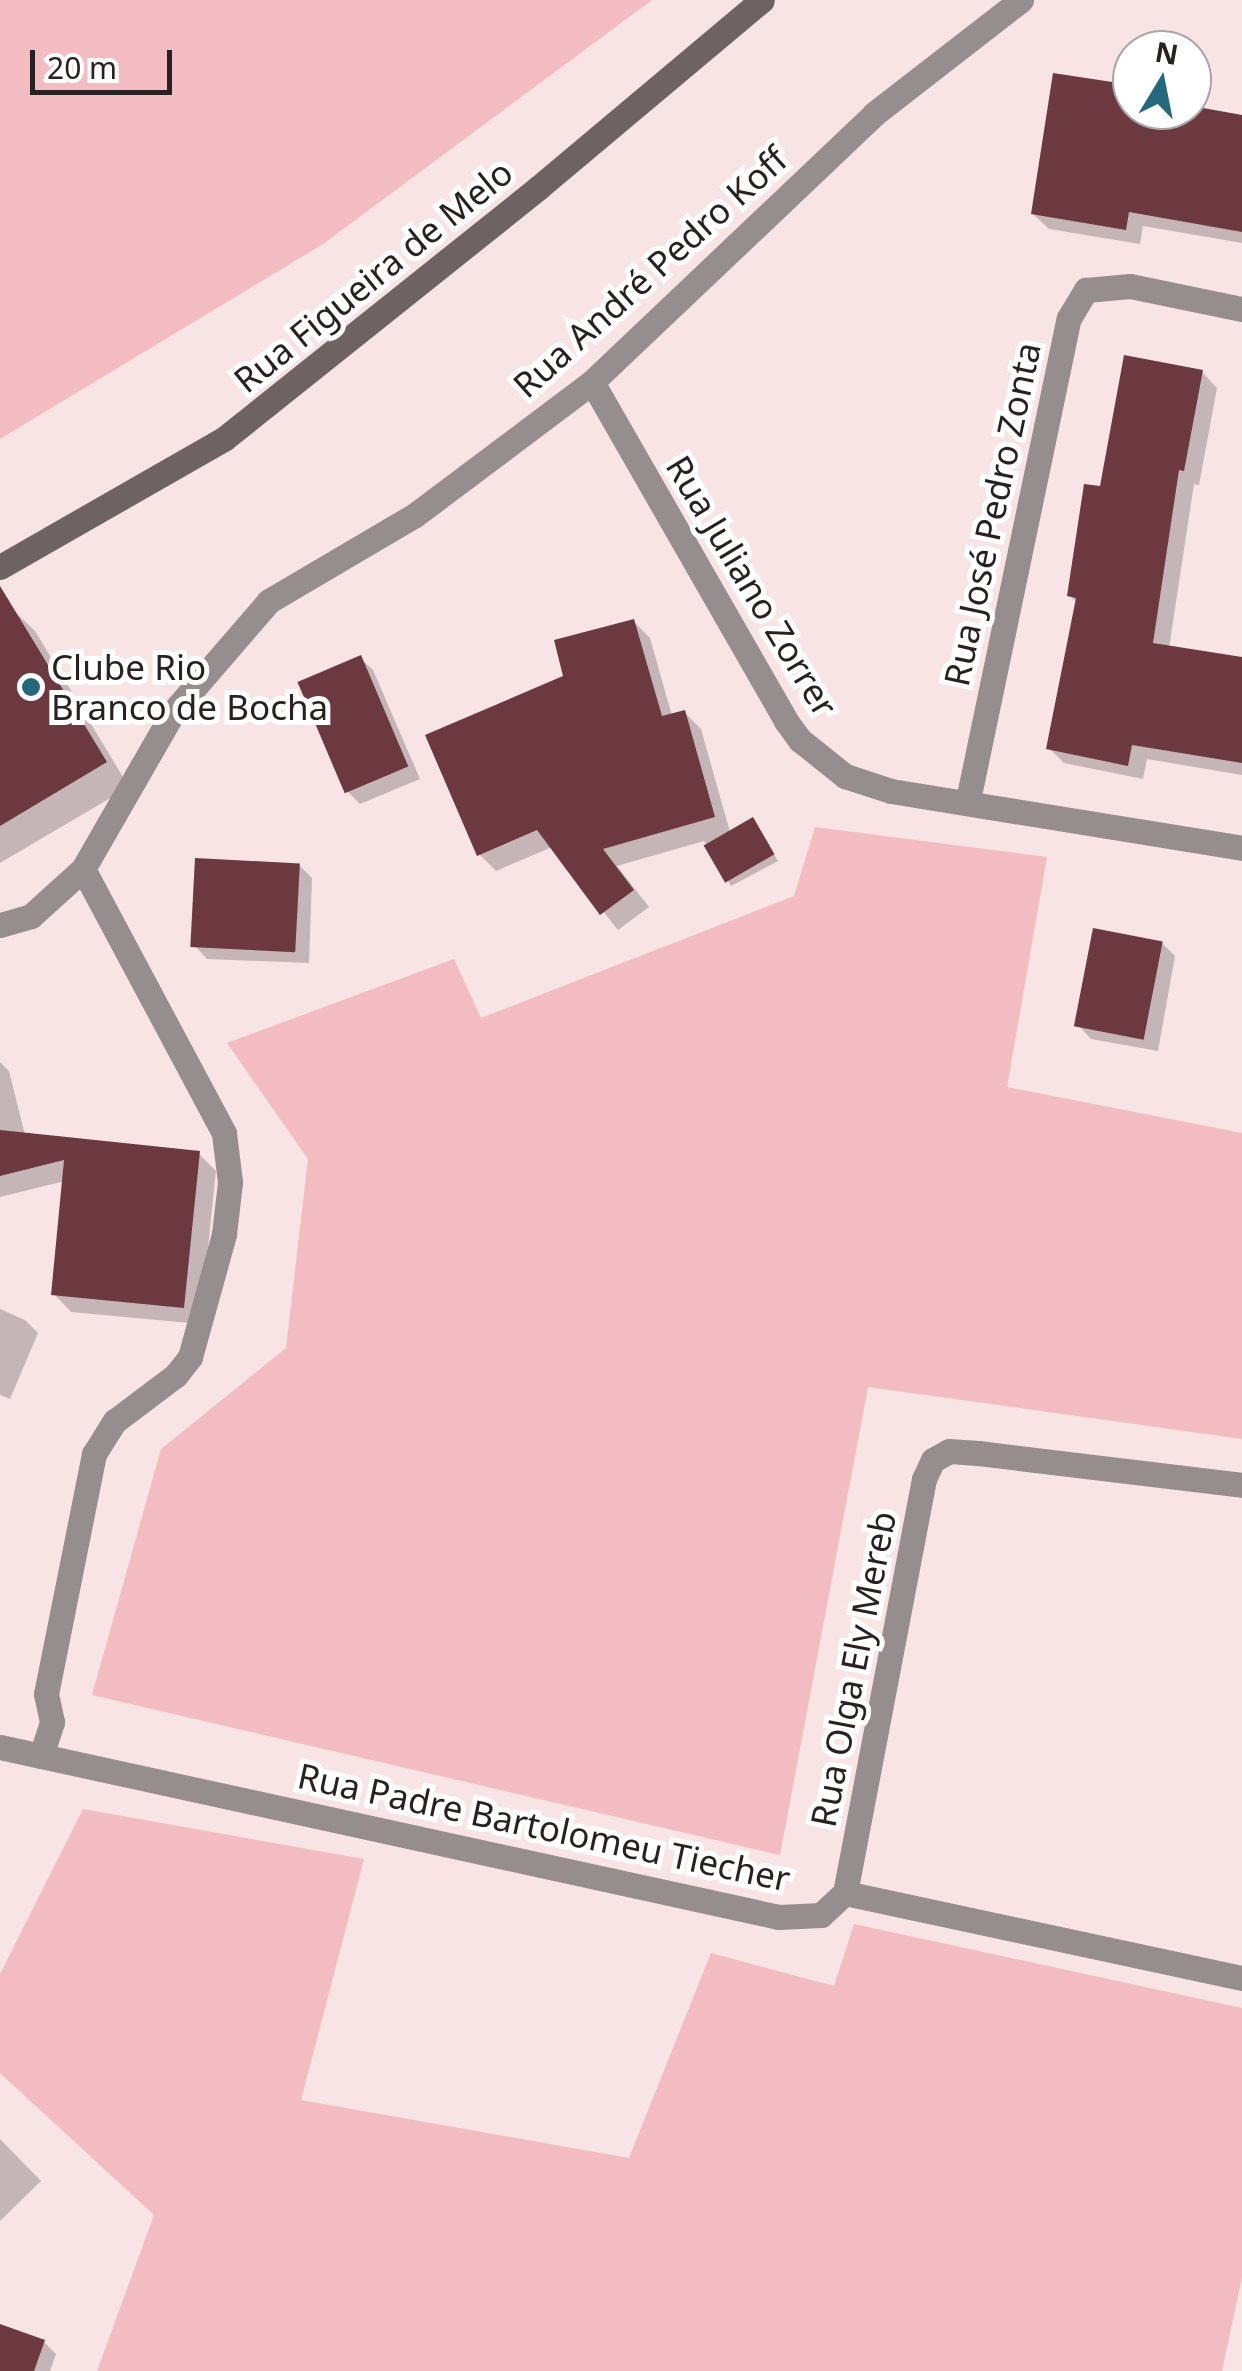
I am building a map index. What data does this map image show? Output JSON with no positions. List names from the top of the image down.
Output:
{
  "streets": {
    "main road": ["Rua Figueira de Melo"],
    "street": [
      "Rua André Pedro Koff",
      "Rua José Pedro Zonta",
      "Rua Juliano Zorrer",
      "Rua Olga Ely Mereb",
      "Rua Padre Bartolomeu Tiecher"
    ]
  },
  "crossings": [
    ["Rua André Pedro Koff", "Rua Juliano Zorrer"],
    ["Rua José Pedro Zonta", "Rua Juliano Zorrer"],
    ["Rua Olga Ely Mereb", "Rua Padre Bartolomeu Tiecher"]
  ],
  "places": ["Clube Rio Branco de Bocha"],
  "scale_bar": "20 m",
  "north": "top"
}
